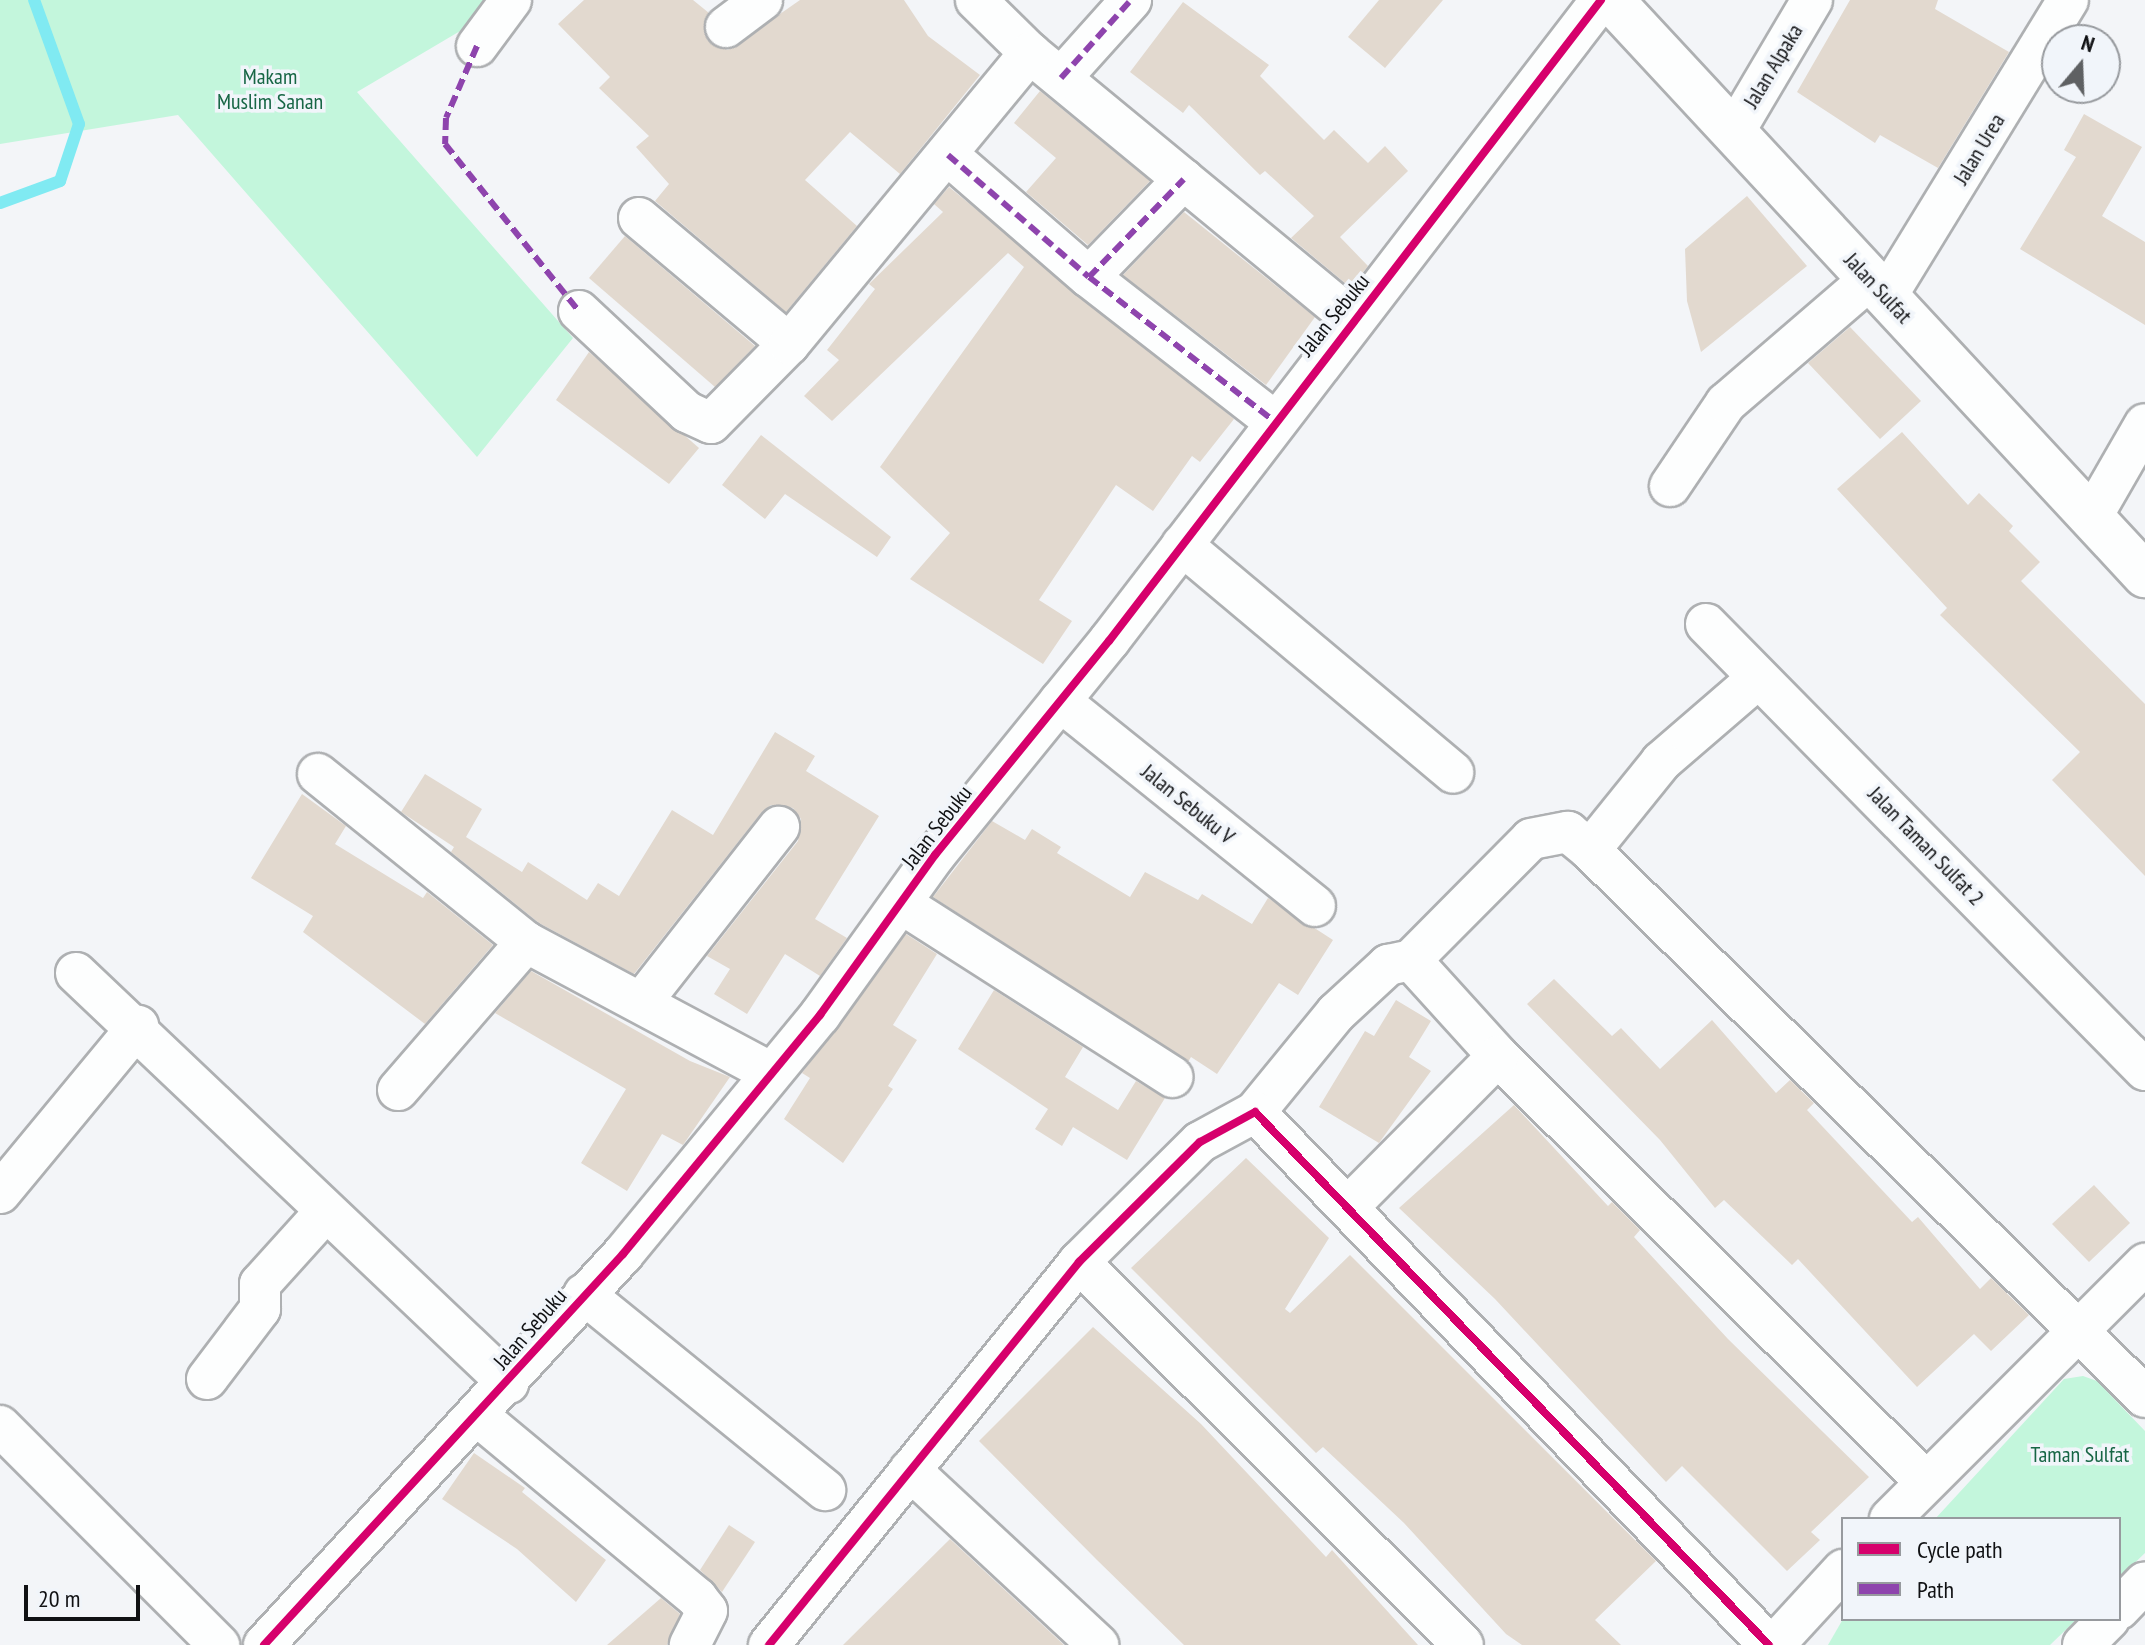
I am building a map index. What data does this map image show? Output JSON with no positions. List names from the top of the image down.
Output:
{
  "streets": {
    "main road": ["Jalan Sulfat"],
    "street": [
      "Jalan Alpaka",
      "Jalan Urea",
      "Jalan Sebuku",
      "Jalan Sebuku V",
      "Jalan Taman Sulfat 2"
    ]
  },
  "crossings": [
    ["Jalan Alpaka", "Jalan Sulfat"],
    ["Jalan Urea", "Jalan Sulfat"],
    ["Jalan Sebuku", "Jalan Sebuku V"]
  ],
  "parks": ["Makam Muslim Sanan", "Taman Sulfat"],
  "legend": ["Cycle path", "Path"],
  "scale_bar": "20 m",
  "north": "top"
}
